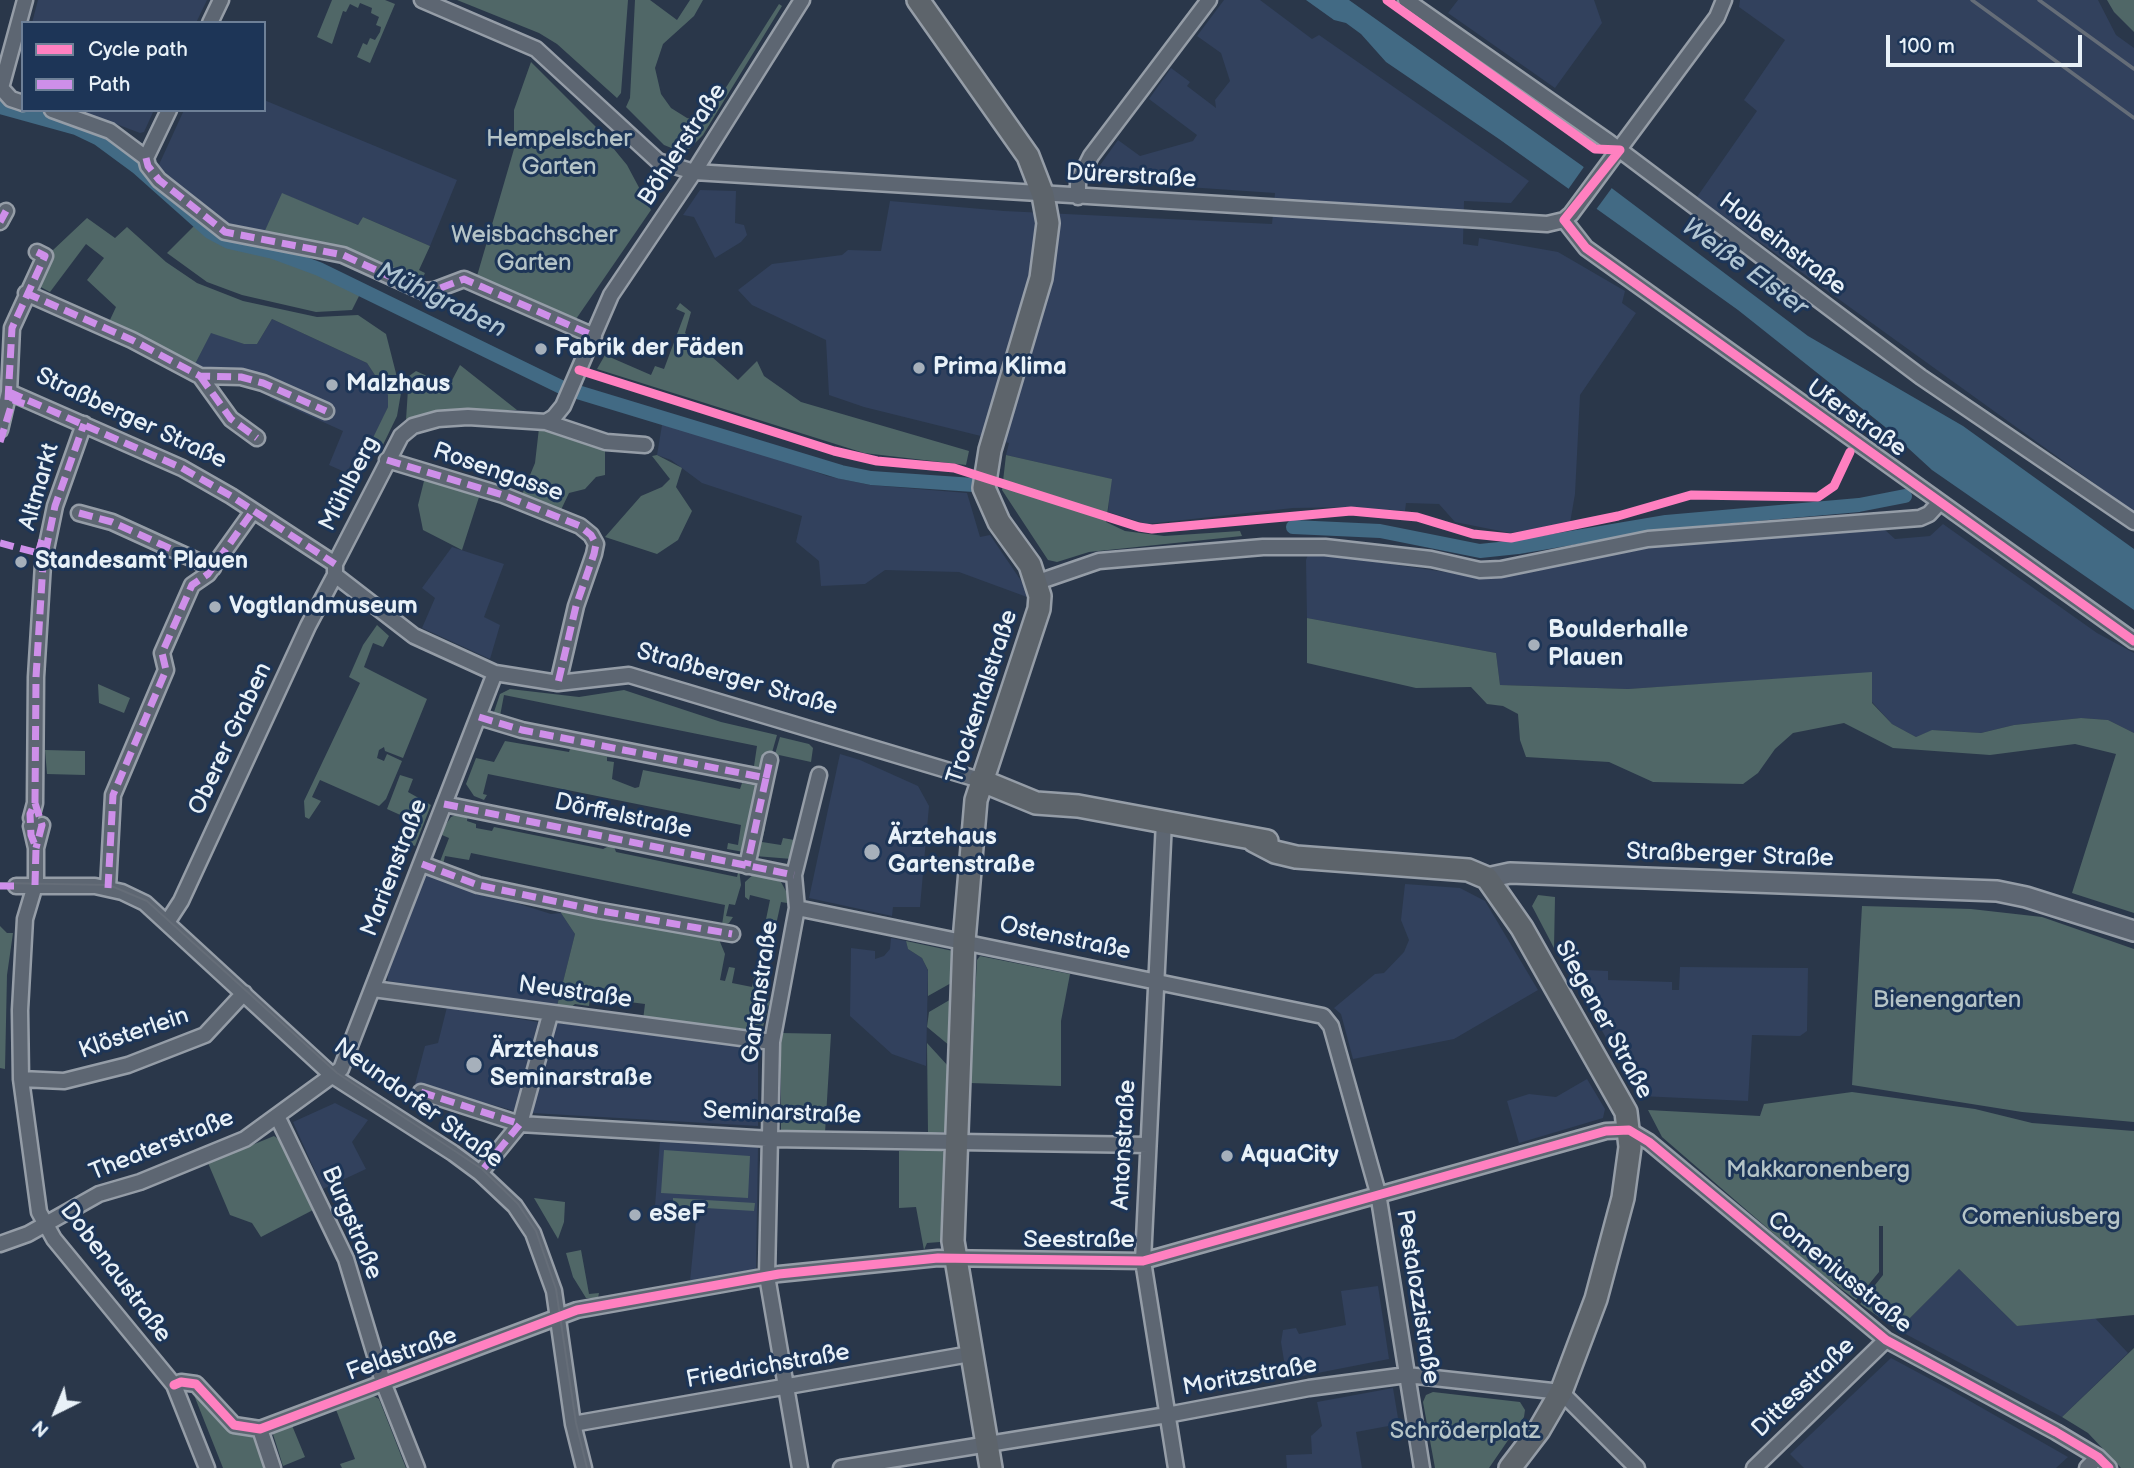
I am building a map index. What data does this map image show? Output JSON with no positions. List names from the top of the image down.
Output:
{
  "streets": {
    "main road": ["Straßberger Straße", "Trockentalstraße", "Siegener Straße"],
    "street": [
      "Böhlerstraße",
      "Dürerstraße",
      "Holbeinstraße",
      "Uferstraße",
      "Rosengasse",
      "Mühlberg",
      "Altmarkt",
      "Oberer Graben",
      "Dörffelstraße",
      "Marienstraße",
      "Ostenstraße",
      "Gartenstraße",
      "Neustraße",
      "Klösterlein",
      "Neundorfer Straße",
      "Seminarstraße",
      "Antonstraße",
      "Theaterstraße",
      "Burgstraße",
      "Seestraße",
      "Dobenaustraße",
      "Comeniusstraße",
      "Pestalozzistraße",
      "Feldstraße",
      "Friedrichstraße",
      "Moritzstraße",
      "Dittesstraße"
    ]
  },
  "crossings": [
    ["Böhlerstraße", "Dürerstraße"],
    ["Böhlerstraße", "Mühlberg"],
    ["Dürerstraße", "Uferstraße"],
    ["Dürerstraße", "Trockentalstraße"],
    ["Straßberger Straße", "Rosengasse"],
    ["Straßberger Straße", "Mühlberg"],
    ["Straßberger Straße", "Altmarkt"],
    ["Straßberger Straße", "Trockentalstraße"],
    ["Straßberger Straße", "Oberer Graben"],
    ["Straßberger Straße", "Marienstraße"],
    ["Straßberger Straße", "Siegener Straße"],
    ["Straßberger Straße", "Antonstraße"],
    ["Rosengasse", "Mühlberg"],
    ["Mühlberg", "Oberer Graben"],
    ["Altmarkt", "Dobenaustraße"],
    ["Trockentalstraße", "Ostenstraße"],
    ["Trockentalstraße", "Seminarstraße"],
    ["Trockentalstraße", "Seestraße"],
    ["Trockentalstraße", "Friedrichstraße"],
    ["Trockentalstraße", "Moritzstraße"],
    ["Oberer Graben", "Neundorfer Straße"],
    ["Dörffelstraße", "Marienstraße"],
    ["Dörffelstraße", "Gartenstraße"],
    ["Marienstraße", "Neustraße"],
    ["Marienstraße", "Neundorfer Straße"],
    ["Marienstraße", "Theaterstraße"],
    ["Ostenstraße", "Gartenstraße"],
    ["Ostenstraße", "Antonstraße"],
    ["Ostenstraße", "Pestalozzistraße"],
    ["Gartenstraße", "Neustraße"],
    ["Gartenstraße", "Seminarstraße"],
    ["Gartenstraße", "Seestraße"],
    ["Gartenstraße", "Friedrichstraße"],
    ["Siegener Straße", "Seestraße"],
    ["Siegener Straße", "Comeniusstraße"],
    ["Siegener Straße", "Moritzstraße"],
    ["Klösterlein", "Neundorfer Straße"],
    ["Klösterlein", "Dobenaustraße"],
    ["Neundorfer Straße", "Theaterstraße"],
    ["Neundorfer Straße", "Seestraße"],
    ["Neundorfer Straße", "Dobenaustraße"],
    ["Neundorfer Straße", "Feldstraße"],
    ["Neundorfer Straße", "Friedrichstraße"],
    ["Seminarstraße", "Antonstraße"],
    ["Antonstraße", "Seestraße"],
    ["Antonstraße", "Moritzstraße"],
    ["Theaterstraße", "Burgstraße"],
    ["Theaterstraße", "Dobenaustraße"],
    ["Burgstraße", "Feldstraße"],
    ["Seestraße", "Comeniusstraße"],
    ["Seestraße", "Pestalozzistraße"],
    ["Seestraße", "Feldstraße"],
    ["Comeniusstraße", "Dittesstraße"],
    ["Pestalozzistraße", "Moritzstraße"]
  ],
  "water": ["Weiße Elster", "Mühlgraben"],
  "parks": [
    "Hempelscher Garten",
    "Weisbachscher Garten",
    "Bienengarten",
    "Makkaronenberg",
    "Comeniusberg",
    "Schröderplatz"
  ],
  "places": [
    "Fabrik der Fäden",
    "Prima Klima",
    "Malzhaus",
    "Standesamt Plauen",
    "Vogtlandmuseum",
    "Boulderhalle Plauen",
    "Ärztehaus Gartenstraße",
    "Ärztehaus Seminarstraße",
    "AquaCity",
    "eSeF"
  ],
  "legend": ["Cycle path", "Path"],
  "scale_bar": "100 m",
  "north": "bottom left"
}
